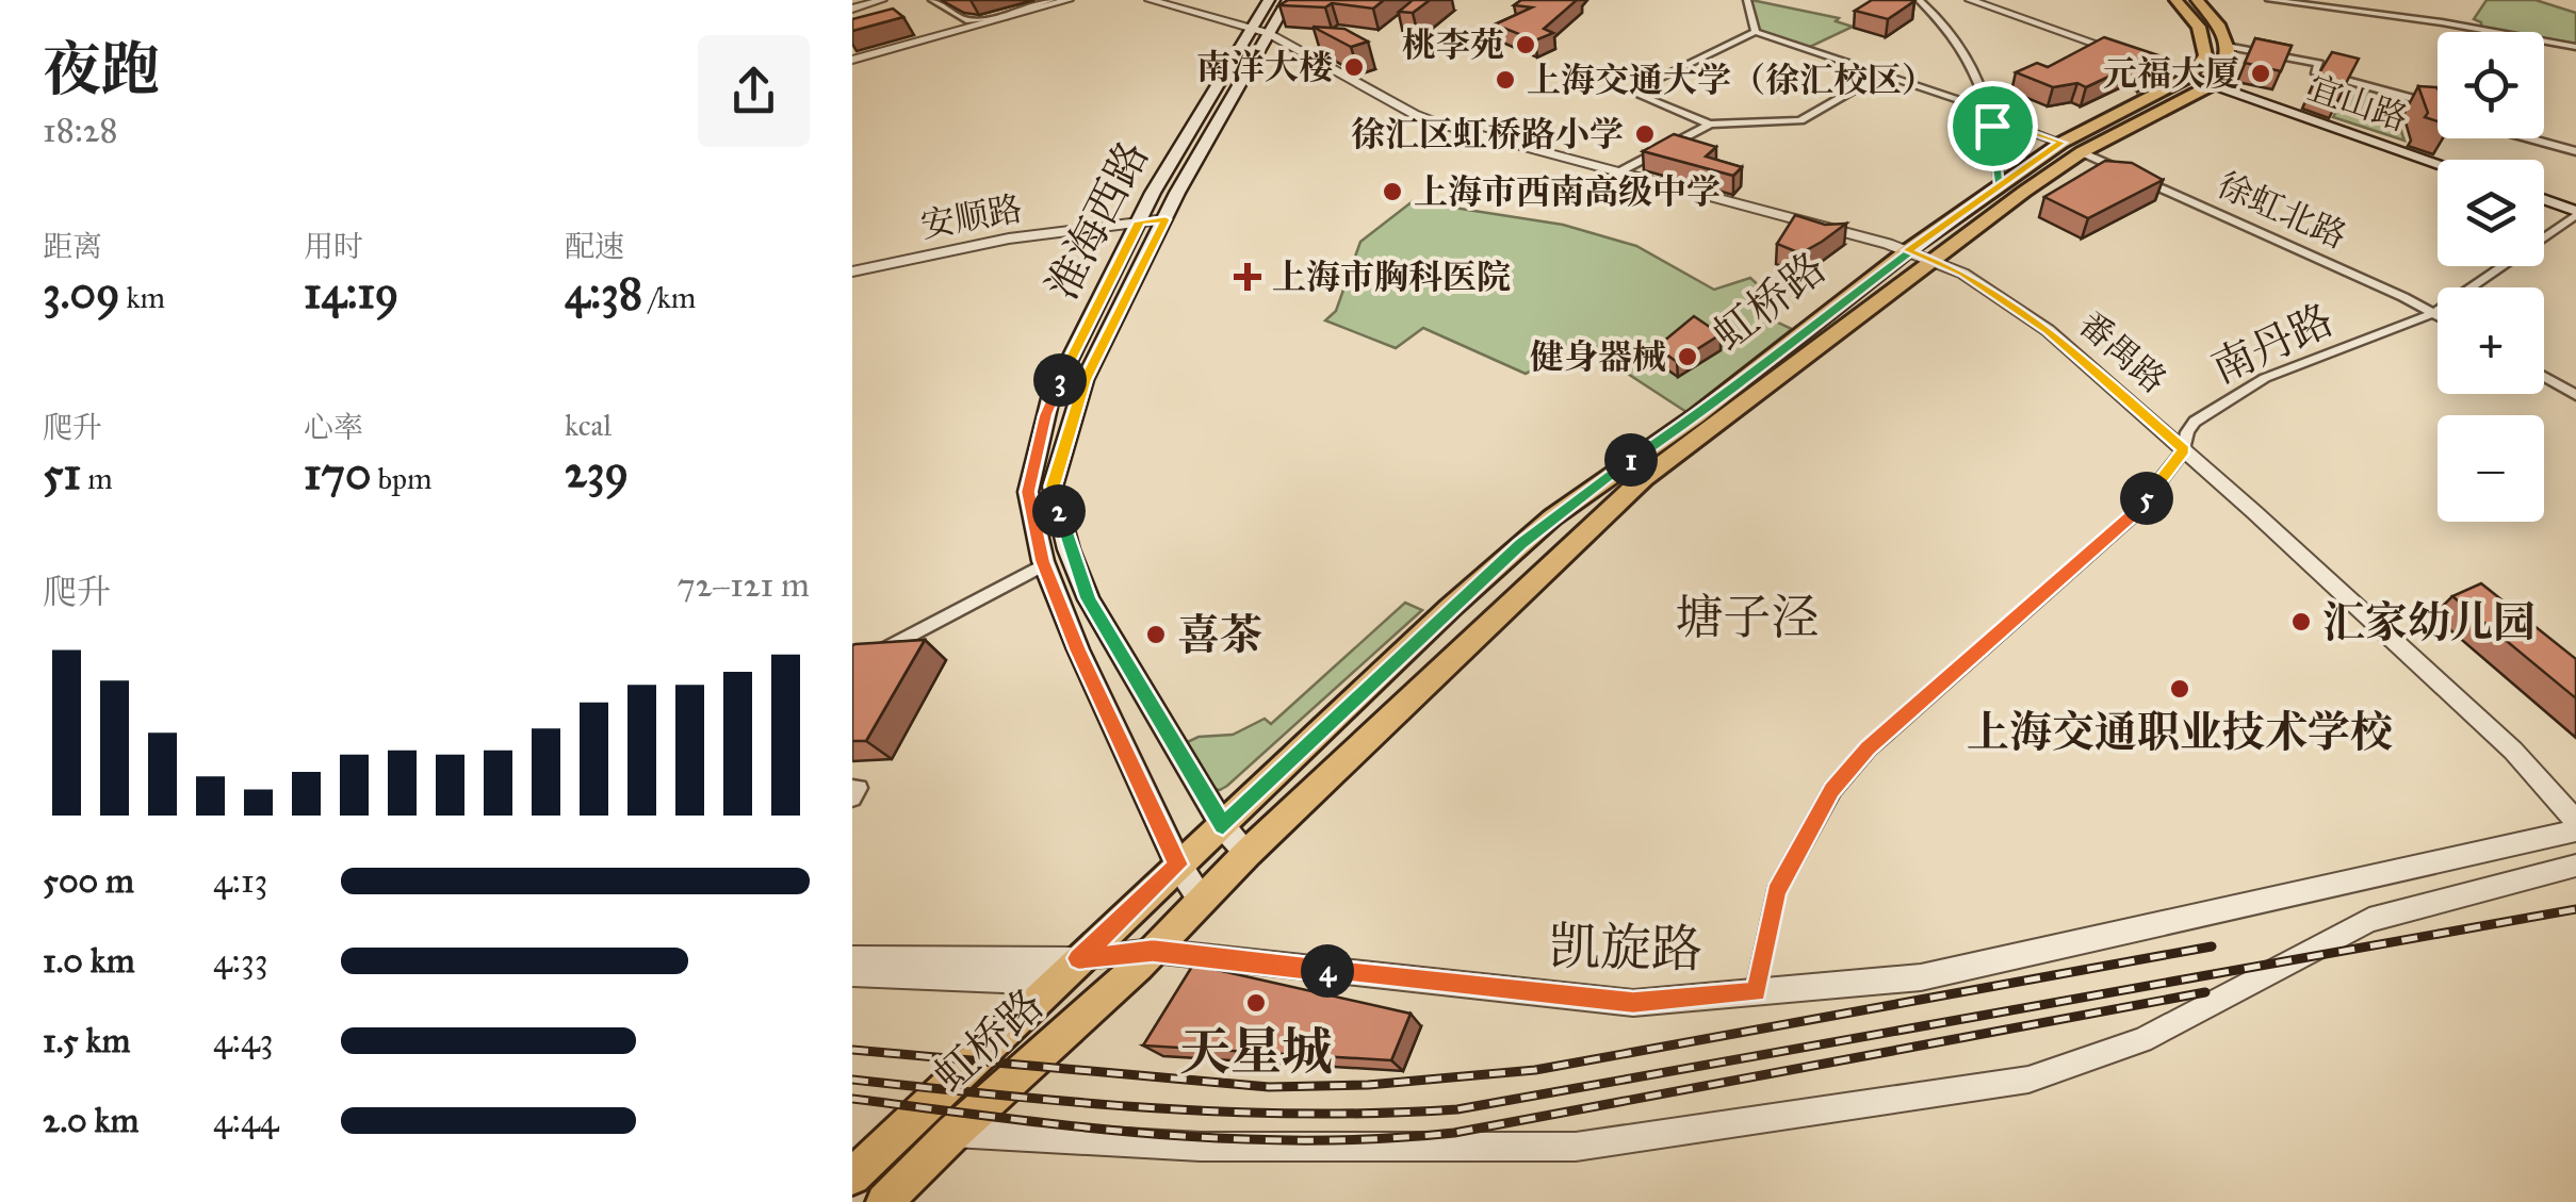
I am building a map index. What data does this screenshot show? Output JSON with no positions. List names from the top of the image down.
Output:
{
  "streets": {
    "main road": ["宜山路", "淮海西路", "虹桥路"],
    "street": [
      "徐虹北路",
      "安顺路",
      "南丹路",
      "番禺路",
      "凯旋路"
    ]
  },
  "crossings": [
    ["宜山路", "虹桥路"],
    ["徐虹北路", "虹桥路"],
    ["徐虹北路", "南丹路"],
    ["安顺路", "淮海西路"],
    ["淮海西路", "虹桥路"],
    ["淮海西路", "番禺路"],
    ["虹桥路", "番禺路"],
    ["虹桥路", "凯旋路"],
    ["南丹路", "番禺路"],
    ["南丹路", "凯旋路"]
  ],
  "districts": ["塘子泾"],
  "places": {
    "other": [
      "桃李苑",
      "南洋大楼",
      "元福大厦",
      "上海交通大学（徐汇校区）",
      "徐汇区虹桥路小学",
      "上海市西南高级中学",
      "健身器械",
      "汇家幼儿园",
      "喜茶",
      "上海交通职业技术学校",
      "天星城"
    ],
    "health": ["上海市胸科医院"]
  },
  "page": {
    "heading": ["夜跑", "18:28"],
    "map_buttons": ["+", "−"],
    "stats": [
      ["距离", "3.09 km"],
      ["用时", "14:19"],
      ["配速", "4:38 /km"],
      ["爬升", "51 m"],
      ["心率", "170 bpm"],
      ["kcal", "239"]
    ],
    "pins": [
      "3",
      "1",
      "5",
      "2",
      "4"
    ],
    "chart": ["爬升", "72–121 m"],
    "list": [
      {
        "name": "500 m",
        "note": "4:13"
      },
      {
        "name": "1.0 km",
        "note": "4:33"
      },
      {
        "name": "1.5 km",
        "note": "4:43"
      },
      {
        "name": "2.0 km",
        "note": "4:44"
      }
    ]
  }
}
